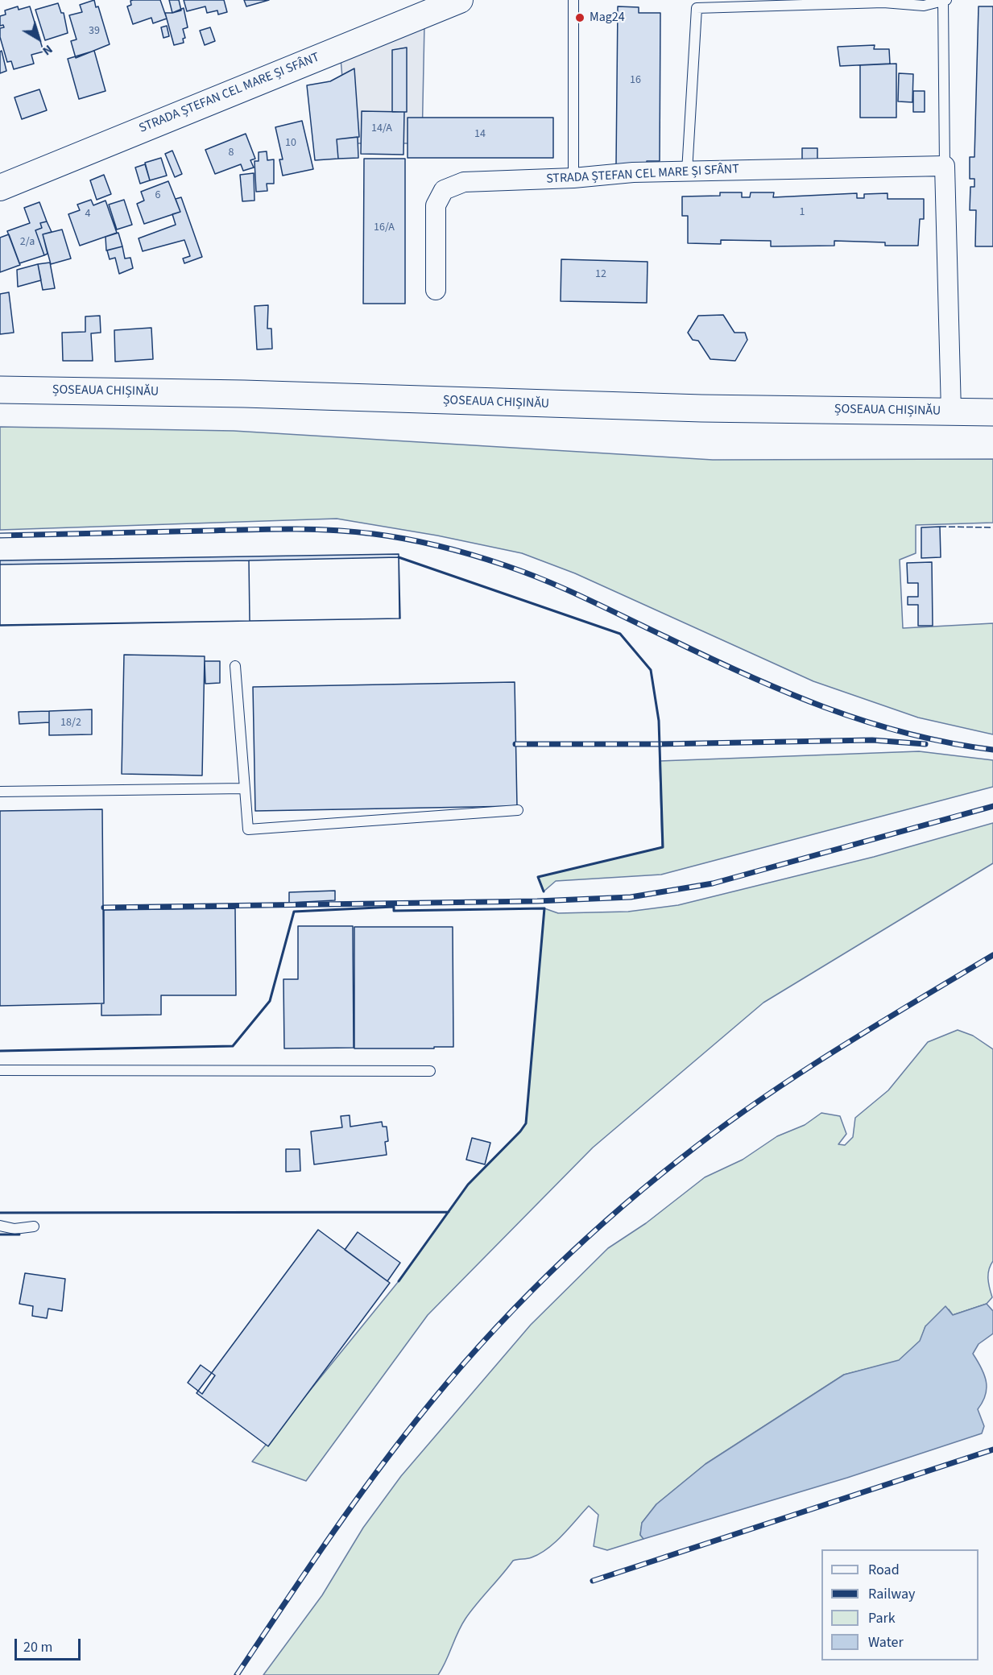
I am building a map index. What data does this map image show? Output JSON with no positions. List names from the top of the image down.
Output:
{
  "streets": {
    "highway": ["ȘOSEAUA CHIȘINĂU"],
    "street": ["STRADA ȘTEFAN CEL MARE ȘI SFÂNT"]
  },
  "places": ["Mag24"],
  "house_numbers": [
    "39",
    "16",
    "14/A",
    "14",
    "10",
    "8",
    "6",
    "1",
    "4",
    "16/A",
    "2/a",
    "12",
    "18/2"
  ],
  "legend": [
    "Road",
    "Railway",
    "Park",
    "Water"
  ],
  "scale_bar": "20 m",
  "north": "bottom right"
}
